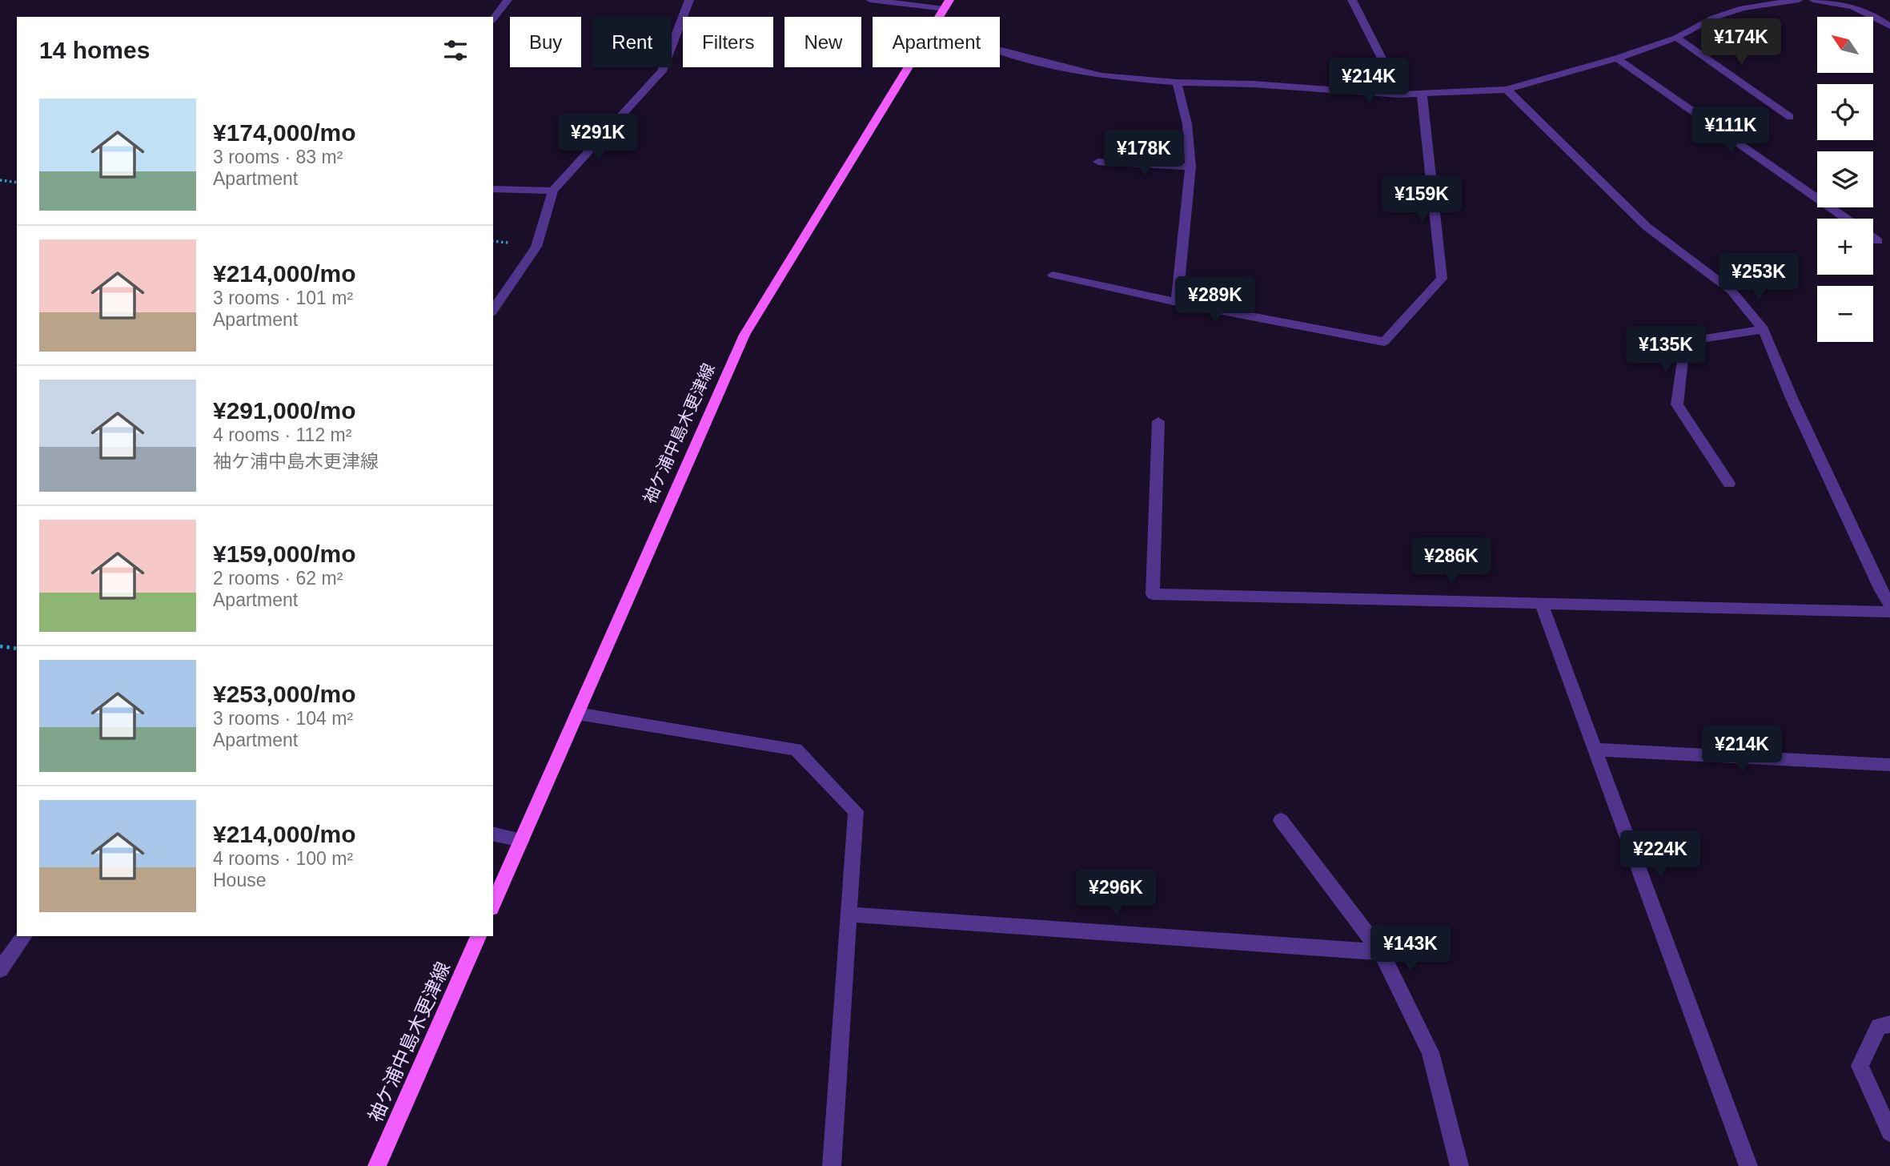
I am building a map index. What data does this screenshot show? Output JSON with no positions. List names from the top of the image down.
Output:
{
  "streets": {
    "main road": ["袖ケ浦中島木更津線"]
  },
  "north": "top left",
  "page": {
    "map_buttons": ["+", "−"],
    "chip": [
      "Buy",
      "Rent",
      "Filters",
      "New",
      "Apartment"
    ],
    "heading": "14 homes",
    "price": [
      "¥174K",
      "¥214K",
      "¥111K",
      "¥291K",
      "¥178K",
      "¥159K",
      "¥253K",
      "¥289K",
      "¥135K",
      "¥286K",
      "¥214K",
      "¥224K",
      "¥296K",
      "¥143K"
    ],
    "list": [
      {
        "name": "¥174,000/mo",
        "note": "3 rooms · 83 m² · Apartment"
      },
      {
        "name": "¥214,000/mo",
        "note": "3 rooms · 101 m² · Apartment"
      },
      {
        "name": "¥291,000/mo",
        "note": "4 rooms · 112 m² · 袖ケ浦中島木更津線"
      },
      {
        "name": "¥159,000/mo",
        "note": "2 rooms · 62 m² · Apartment"
      },
      {
        "name": "¥253,000/mo",
        "note": "3 rooms · 104 m² · Apartment"
      },
      {
        "name": "¥214,000/mo",
        "note": "4 rooms · 100 m² · House"
      }
    ]
  }
}
